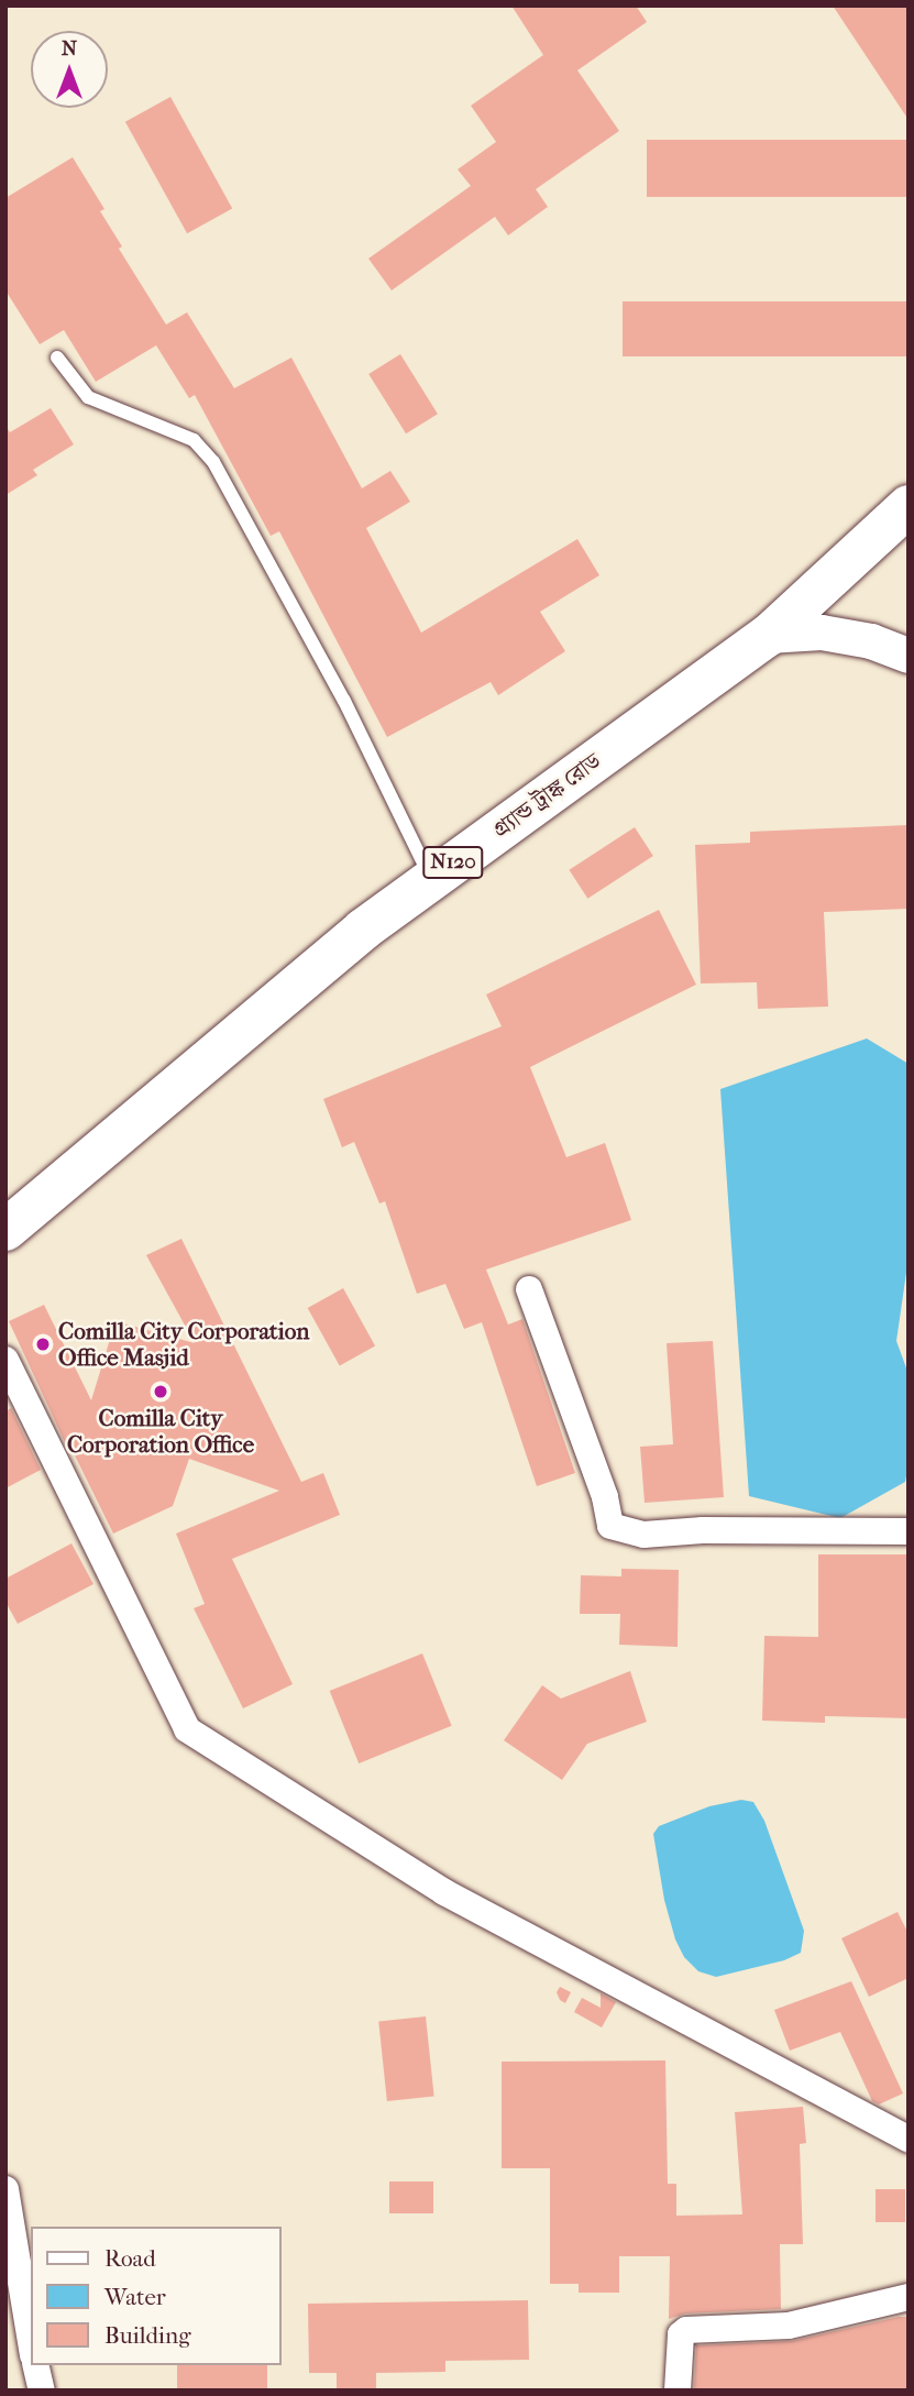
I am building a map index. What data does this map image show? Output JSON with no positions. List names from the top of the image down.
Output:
{
  "streets": {
    "highway": ["গ্র্যান্ড ট্রাঙ্ক রোড", "N120"]
  },
  "places": ["Comilla City Corporation Office Masjid", "Comilla City Corporation Office"],
  "legend": ["Road", "Water", "Building"],
  "north": "top"
}
